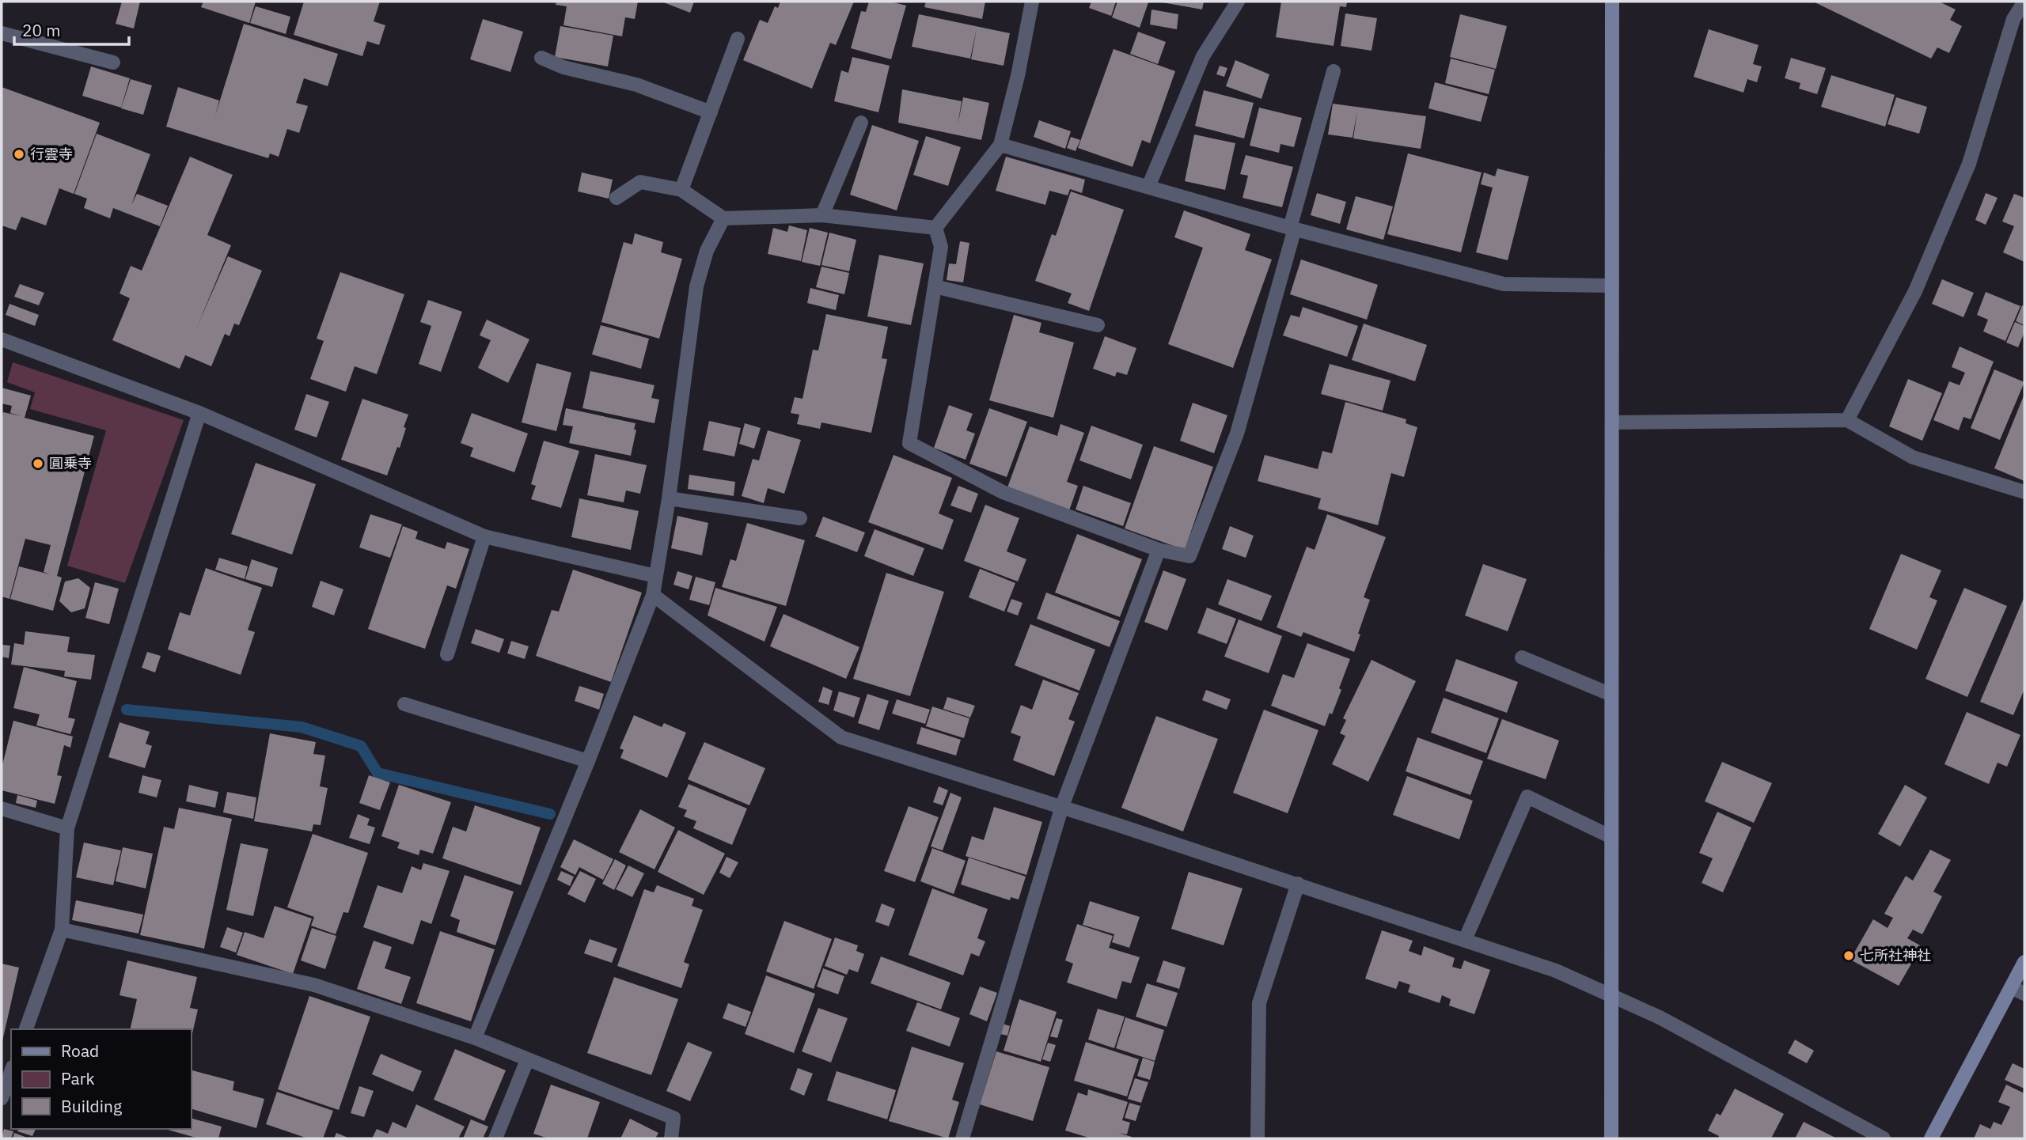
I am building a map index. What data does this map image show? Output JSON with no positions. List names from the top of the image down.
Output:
{
  "places": ["行雲寺", "圓乗寺", "七所社神社"],
  "legend": ["Road", "Park", "Building"],
  "scale_bar": "20 m"
}
